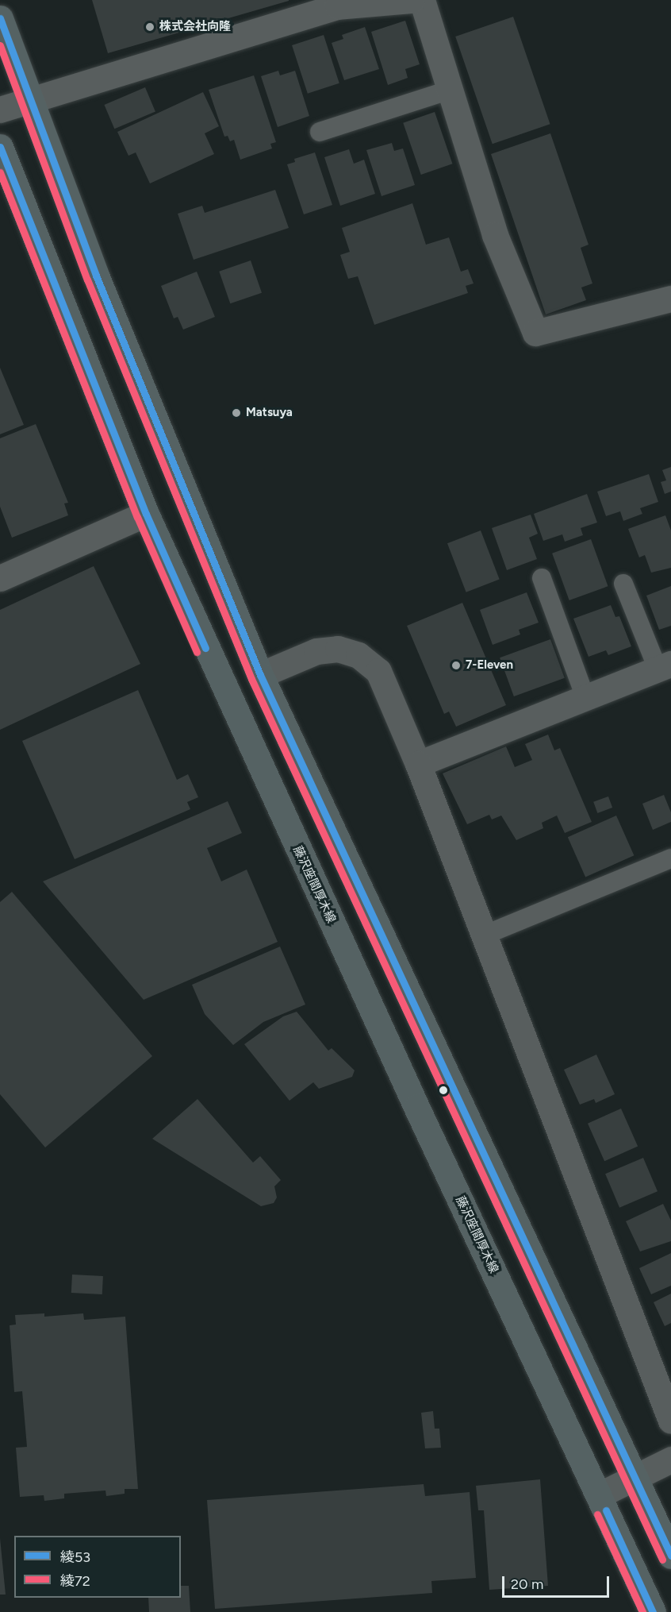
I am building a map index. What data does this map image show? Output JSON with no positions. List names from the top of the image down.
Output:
{
  "streets": {
    "main road": ["藤沢座間厚木線"]
  },
  "places": ["株式会社向隆", "Matsuya", "7-Eleven"],
  "lines": ["transit line 綾53", "transit line 綾72"],
  "legend": ["綾53", "綾72"],
  "scale_bar": "20 m"
}
